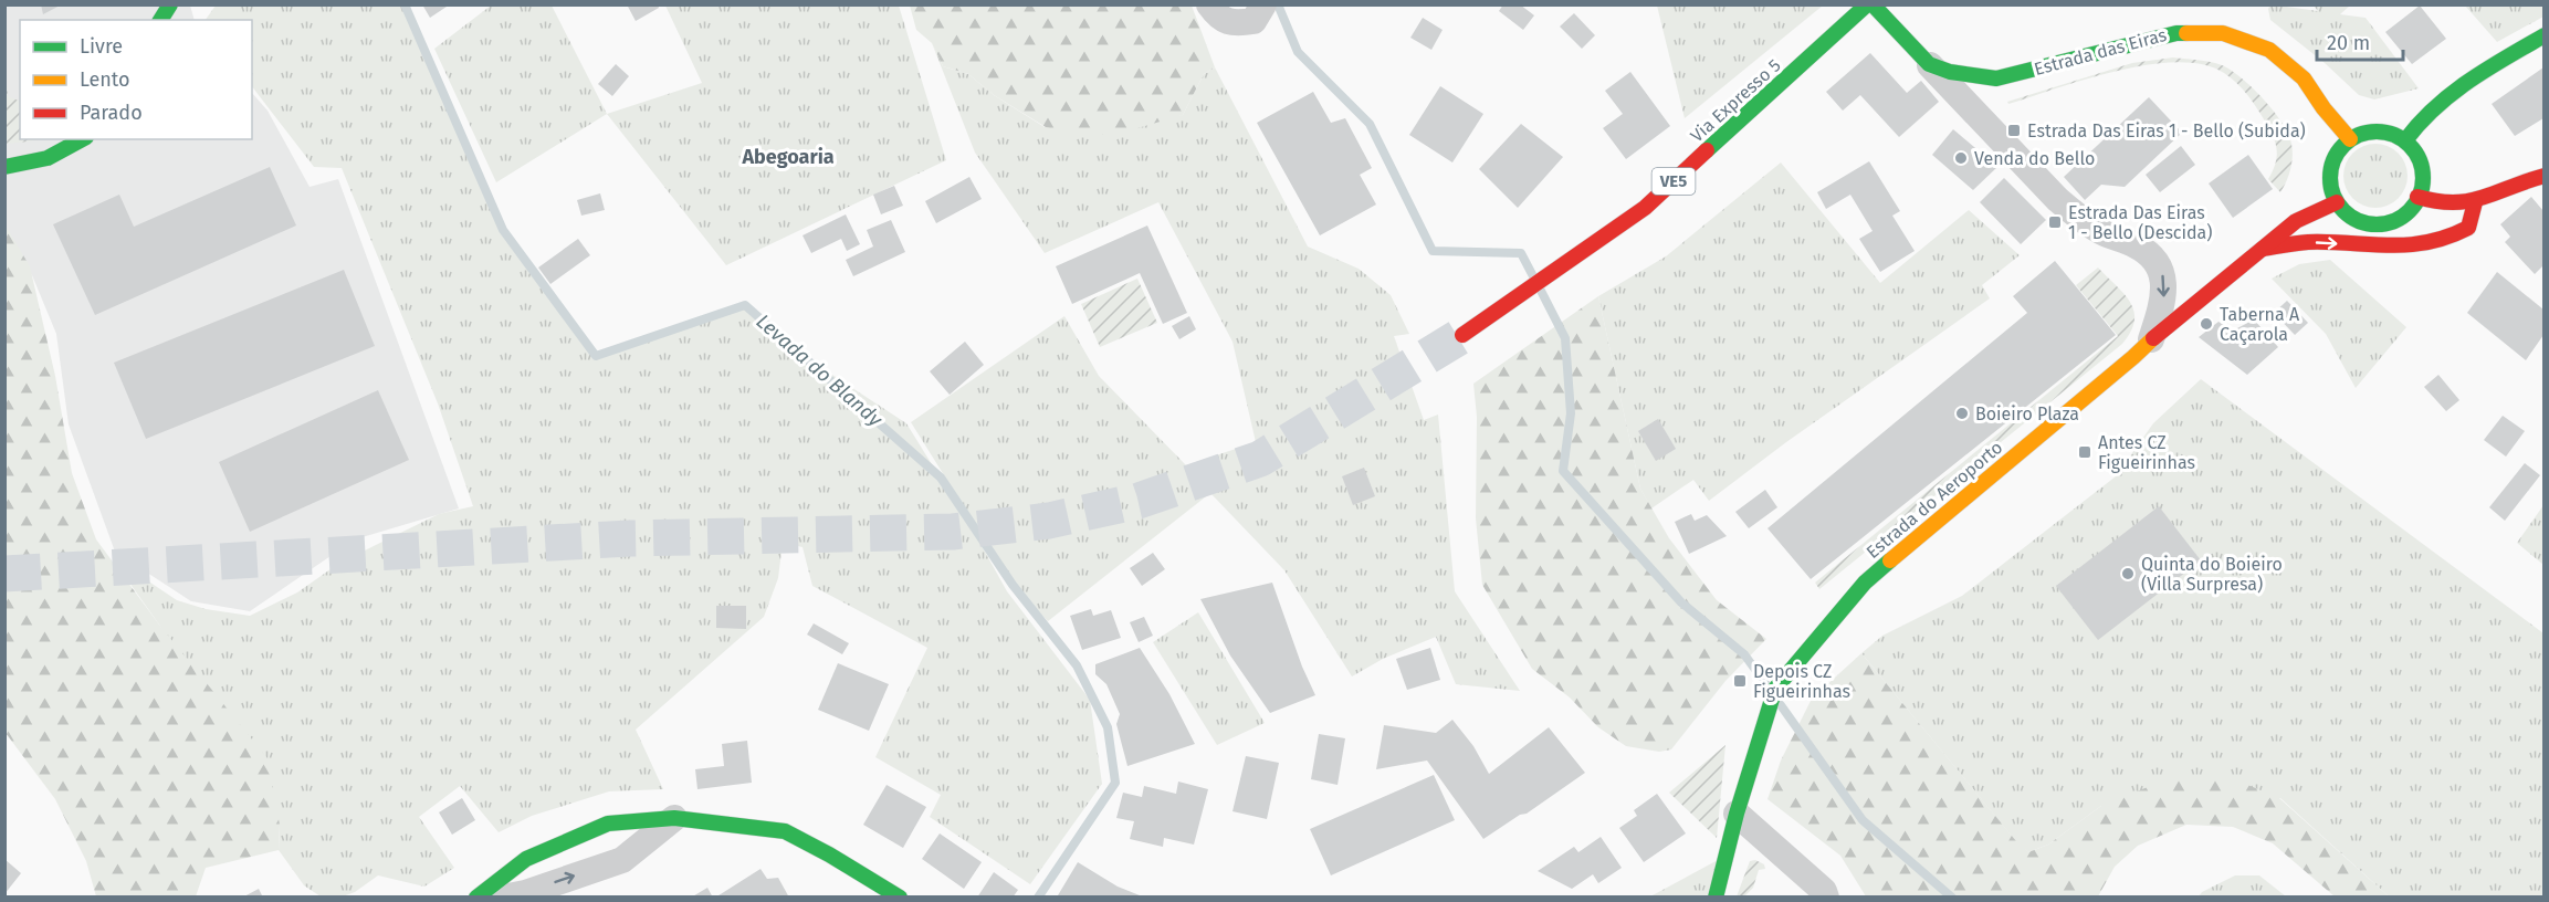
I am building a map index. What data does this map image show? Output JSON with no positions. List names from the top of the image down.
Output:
{
  "streets": {
    "main road": [
      "Estrada das Eiras",
      "Via Expresso 5",
      "VE5",
      "Estrada do Aeroporto"
    ]
  },
  "crossings": [
    ["Estrada das Eiras", "Estrada do Aeroporto"]
  ],
  "districts": ["Abegoaria"],
  "water": ["Levada do Blandy"],
  "places": {
    "transit": [
      "Estrada Das Eiras 1 - Bello (Subida)",
      "Estrada Das Eiras 1 - Bello (Descida)",
      "Antes CZ Figueirinhas",
      "Depois CZ Figueirinhas"
    ],
    "other": [
      "Venda do Bello",
      "Taberna A Caçarola",
      "Boieiro Plaza",
      "Quinta do Boieiro (Villa Surpresa)"
    ]
  },
  "legend": ["Livre", "Lento", "Parado"],
  "scale_bar": "20 m"
}
